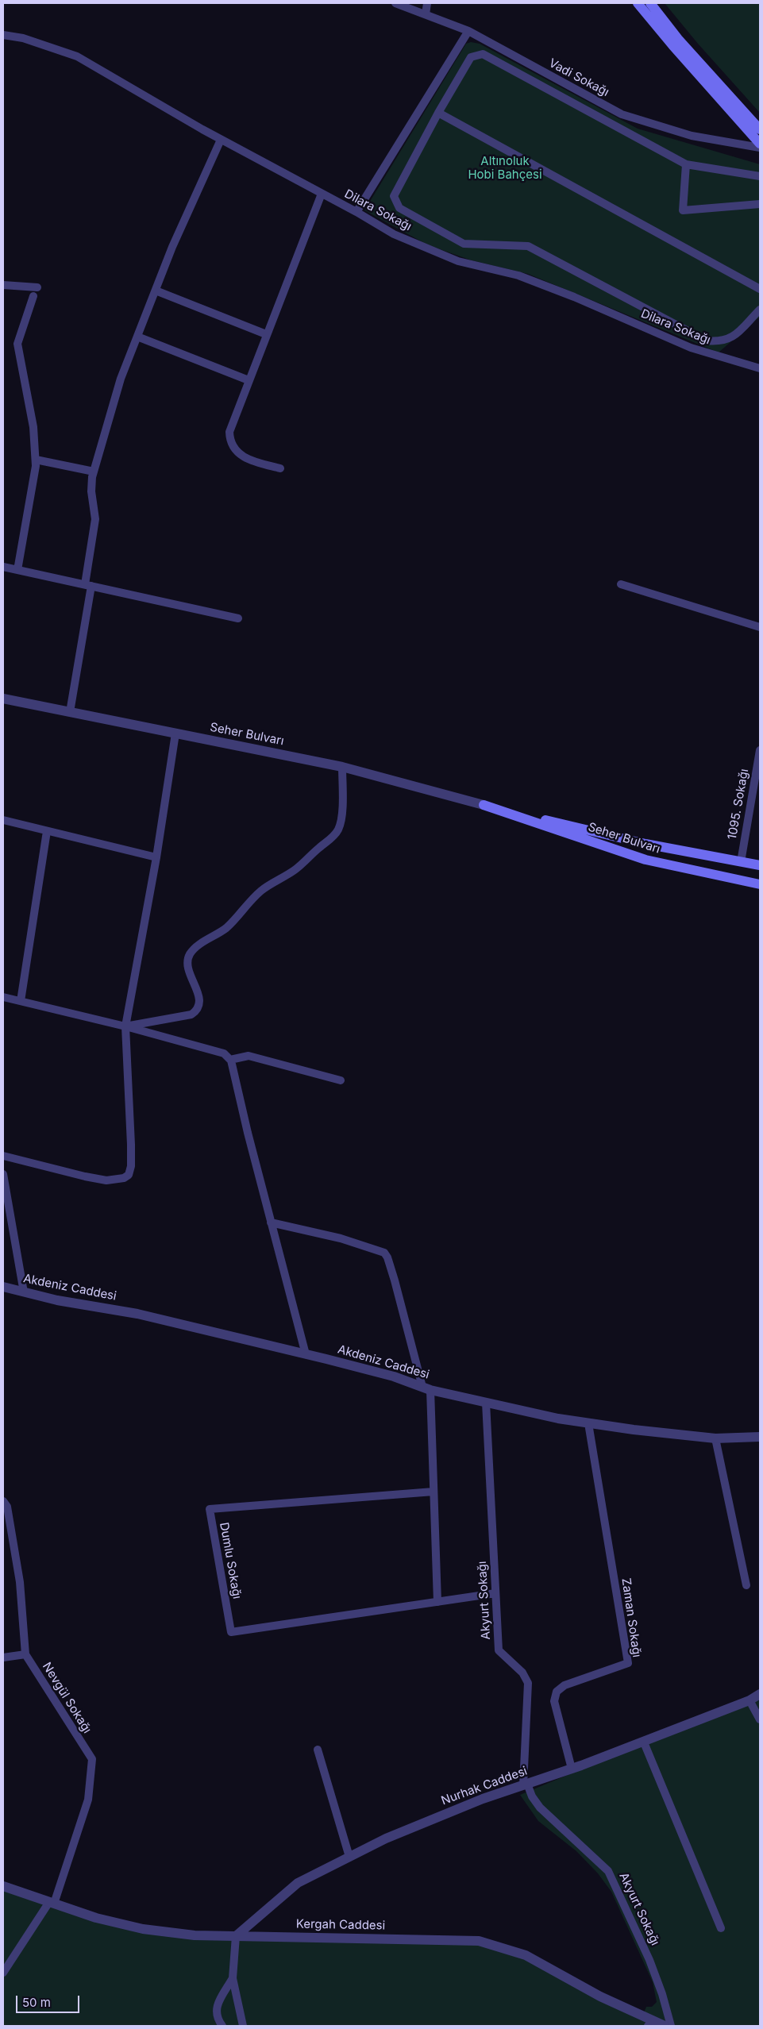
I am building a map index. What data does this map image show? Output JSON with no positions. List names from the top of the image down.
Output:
{
  "streets": {
    "main road": ["Seher Bulvarı"],
    "street": [
      "Vadi Sokağı",
      "Dilara Sokağı",
      "1095. Sokağı",
      "Akdeniz Caddesi",
      "Dumlu Sokağı",
      "Akyurt Sokağı",
      "Zaman Sokağı",
      "Nevgül Sokağı",
      "Nurhak Caddesi",
      "Kergah Caddesi"
    ]
  },
  "crossings": [
    ["Seher Bulvarı", "1095. Sokağı"],
    ["Akdeniz Caddesi", "Akyurt Sokağı"],
    ["Akdeniz Caddesi", "Zaman Sokağı"],
    ["Dumlu Sokağı", "Akyurt Sokağı"],
    ["Akyurt Sokağı", "Nurhak Caddesi"],
    ["Zaman Sokağı", "Nurhak Caddesi"],
    ["Nevgül Sokağı", "Kergah Caddesi"],
    ["Nurhak Caddesi", "Kergah Caddesi"]
  ],
  "parks": ["Altınoluk Hobi Bahçesi"],
  "scale_bar": "50 m"
}
